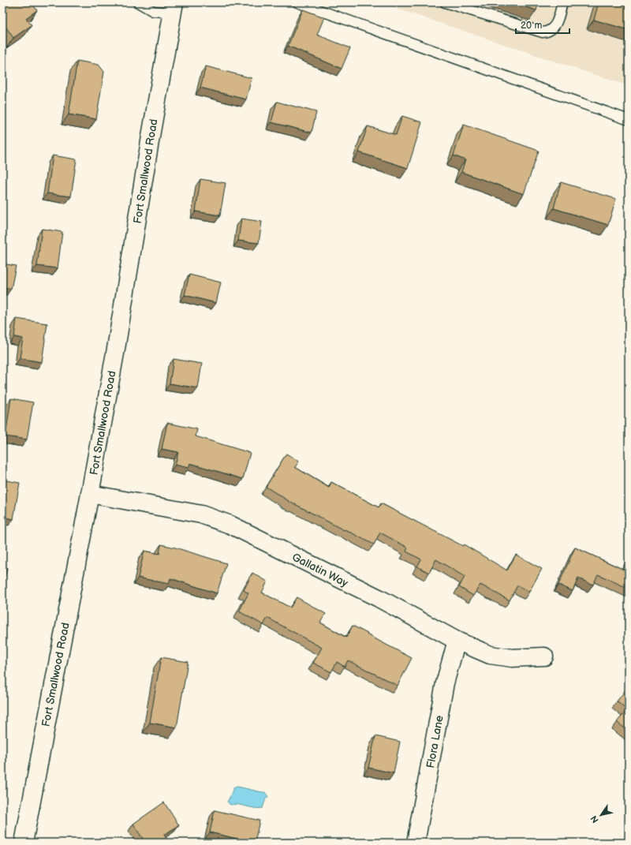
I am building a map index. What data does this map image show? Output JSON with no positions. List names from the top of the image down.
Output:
{
  "streets": {
    "main road": ["Fort Smallwood Road", "Gallatin Way", "Flora Lane"]
  },
  "crossings": [
    ["Fort Smallwood Road", "Gallatin Way"],
    ["Gallatin Way", "Flora Lane"]
  ],
  "scale_bar": "20 m",
  "north": "bottom left"
}
